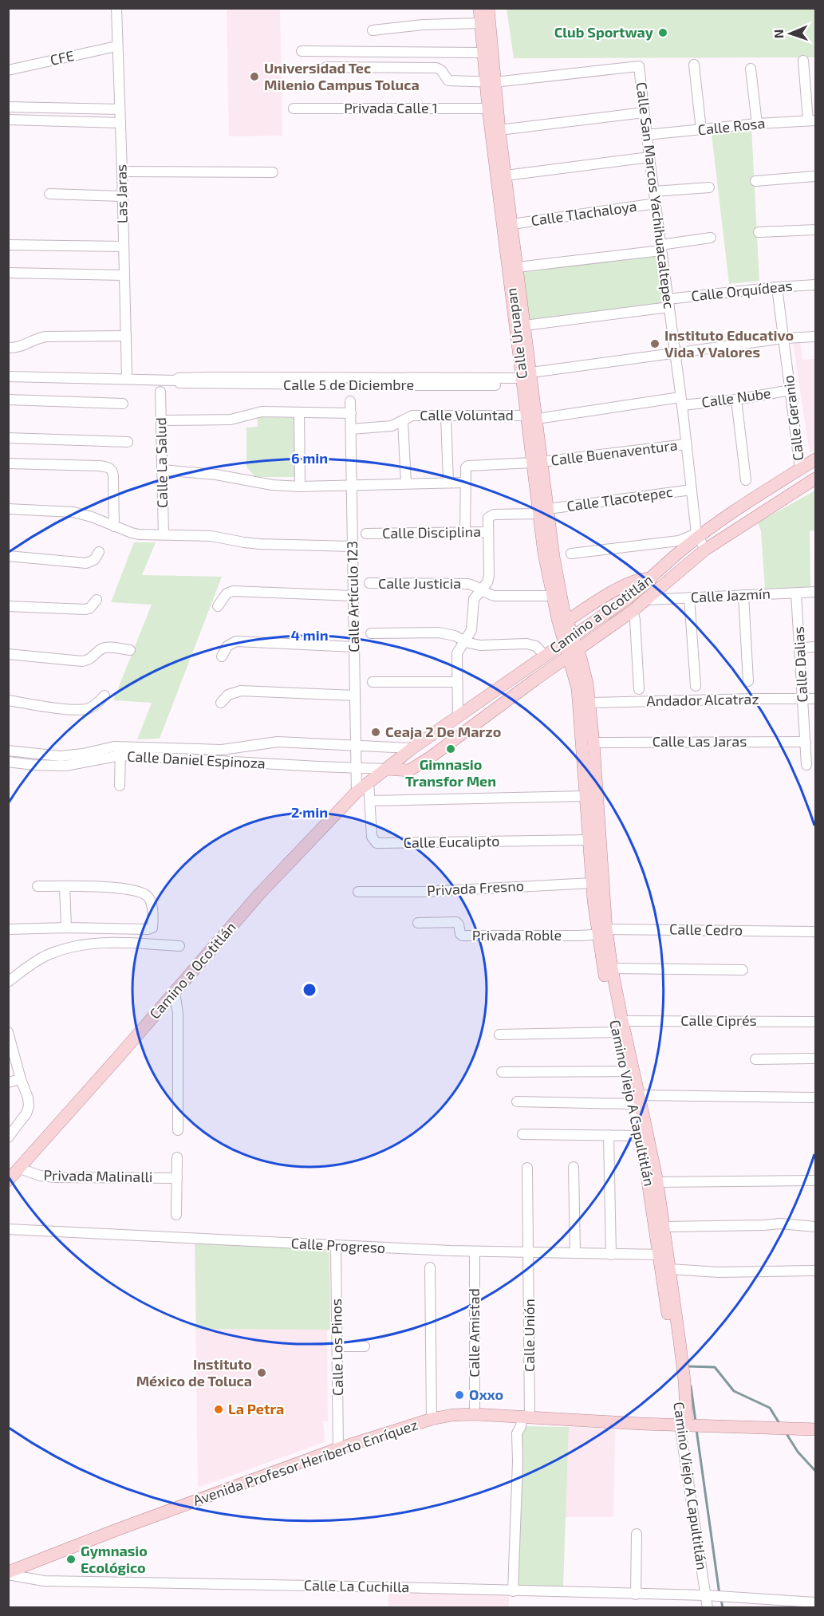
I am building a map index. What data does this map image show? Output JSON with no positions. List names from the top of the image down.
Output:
{
  "streets": {
    "main road": [
      "Calle Uruapan",
      "Camino a Ocotitlán",
      "Camino Viejo A Capultitlán",
      "Avenida Profesor Heriberto Enríquez"
    ],
    "street": [
      "CFE",
      "Privada Calle 1",
      "Calle Rosa",
      "Las Jaras",
      "Calle San Marcos Yachihuacaltepec",
      "Calle Tlachaloya",
      "Calle Orquídeas",
      "Calle 5 de Diciembre",
      "Calle Nube",
      "Calle Voluntad",
      "Calle Geranio",
      "Calle Buenaventura",
      "Calle La Salud",
      "Calle Tlacotepec",
      "Calle Disciplina",
      "Calle Justicia",
      "Calle Jazmín",
      "Calle Artículo 123",
      "Calle Dalias",
      "Andador Alcatraz",
      "Calle Las Jaras",
      "Calle Daniel Espinoza",
      "Calle Eucalipto",
      "Privada Fresno",
      "Calle Cedro",
      "Privada Roble",
      "Calle Ciprés",
      "Privada Malinalli",
      "Calle Progreso",
      "Calle Amistad",
      "Calle Unión",
      "Calle Los Pinos",
      "Calle La Cuchilla"
    ]
  },
  "crossings": [
    ["CFE", "Las Jaras"],
    ["Privada Calle 1", "Calle Uruapan"],
    ["Calle Rosa", "Calle San Marcos Yachihuacaltepec"],
    ["Las Jaras", "Calle 5 de Diciembre"],
    ["Calle San Marcos Yachihuacaltepec", "Calle Tlachaloya"],
    ["Calle San Marcos Yachihuacaltepec", "Calle Orquídeas"],
    ["Calle San Marcos Yachihuacaltepec", "Calle Uruapan"],
    ["Calle San Marcos Yachihuacaltepec", "Calle 5 de Diciembre"],
    ["Calle San Marcos Yachihuacaltepec", "Calle Nube"],
    ["Calle San Marcos Yachihuacaltepec", "Calle Buenaventura"],
    ["Calle San Marcos Yachihuacaltepec", "Calle Tlacotepec"],
    ["Calle San Marcos Yachihuacaltepec", "Camino a Ocotitlán"],
    ["Calle Tlachaloya", "Calle Uruapan"],
    ["Calle Orquídeas", "Calle Uruapan"],
    ["Calle Orquídeas", "Calle Geranio"],
    ["Calle Uruapan", "Calle 5 de Diciembre"],
    ["Calle Uruapan", "Calle Nube"],
    ["Calle Uruapan", "Calle Voluntad"],
    ["Calle Uruapan", "Calle Buenaventura"],
    ["Calle Uruapan", "Calle Tlacotepec"],
    ["Calle Uruapan", "Calle Disciplina"],
    ["Calle Uruapan", "Calle Justicia"],
    ["Calle Uruapan", "Camino a Ocotitlán"],
    ["Calle Uruapan", "Camino Viejo A Capultitlán"],
    ["Calle 5 de Diciembre", "Calle Geranio"],
    ["Calle Nube", "Calle Voluntad"],
    ["Calle Nube", "Calle Geranio"],
    ["Calle Voluntad", "Calle Artículo 123"],
    ["Calle Geranio", "Camino a Ocotitlán"],
    ["Calle Tlacotepec", "Calle Disciplina"],
    ["Calle Jazmín", "Camino a Ocotitlán"],
    ["Calle Jazmín", "Calle Dalias"],
    ["Calle Artículo 123", "Camino a Ocotitlán"],
    ["Calle Artículo 123", "Calle Daniel Espinoza"],
    ["Camino a Ocotitlán", "Calle Daniel Espinoza"],
    ["Camino a Ocotitlán", "Calle Eucalipto"],
    ["Camino a Ocotitlán", "Camino Viejo A Capultitlán"],
    ["Camino a Ocotitlán", "Privada Malinalli"],
    ["Calle Dalias", "Andador Alcatraz"],
    ["Calle Dalias", "Calle Las Jaras"],
    ["Andador Alcatraz", "Camino Viejo A Capultitlán"],
    ["Calle Las Jaras", "Camino Viejo A Capultitlán"],
    ["Calle Eucalipto", "Camino Viejo A Capultitlán"],
    ["Privada Fresno", "Camino Viejo A Capultitlán"],
    ["Calle Cedro", "Privada Roble"],
    ["Calle Cedro", "Camino Viejo A Capultitlán"],
    ["Privada Roble", "Camino Viejo A Capultitlán"],
    ["Calle Ciprés", "Camino Viejo A Capultitlán"],
    ["Camino Viejo A Capultitlán", "Calle Progreso"],
    ["Camino Viejo A Capultitlán", "Avenida Profesor Heriberto Enríquez"],
    ["Camino Viejo A Capultitlán", "Calle La Cuchilla"],
    ["Calle Progreso", "Calle Amistad"],
    ["Calle Progreso", "Calle Unión"],
    ["Calle Progreso", "Calle Los Pinos"],
    ["Calle Amistad", "Avenida Profesor Heriberto Enríquez"],
    ["Calle Unión", "Avenida Profesor Heriberto Enríquez"],
    ["Calle Unión", "Calle La Cuchilla"],
    ["Calle Los Pinos", "Avenida Profesor Heriberto Enríquez"],
    ["Avenida Profesor Heriberto Enríquez", "Calle La Cuchilla"]
  ],
  "places": [
    "Club Sportway",
    "Universidad Tec Milenio Campus Toluca",
    "Instituto Educativo Vida Y Valores",
    "Ceaja 2 De Marzo",
    "Gimnasio Transfor Men",
    "Instituto México de Toluca",
    "Oxxo",
    "La Petra",
    "Gymnasio Ecológico"
  ],
  "north": "left",
  "rings": ["6 min", "4 min", "2 min"]
}
